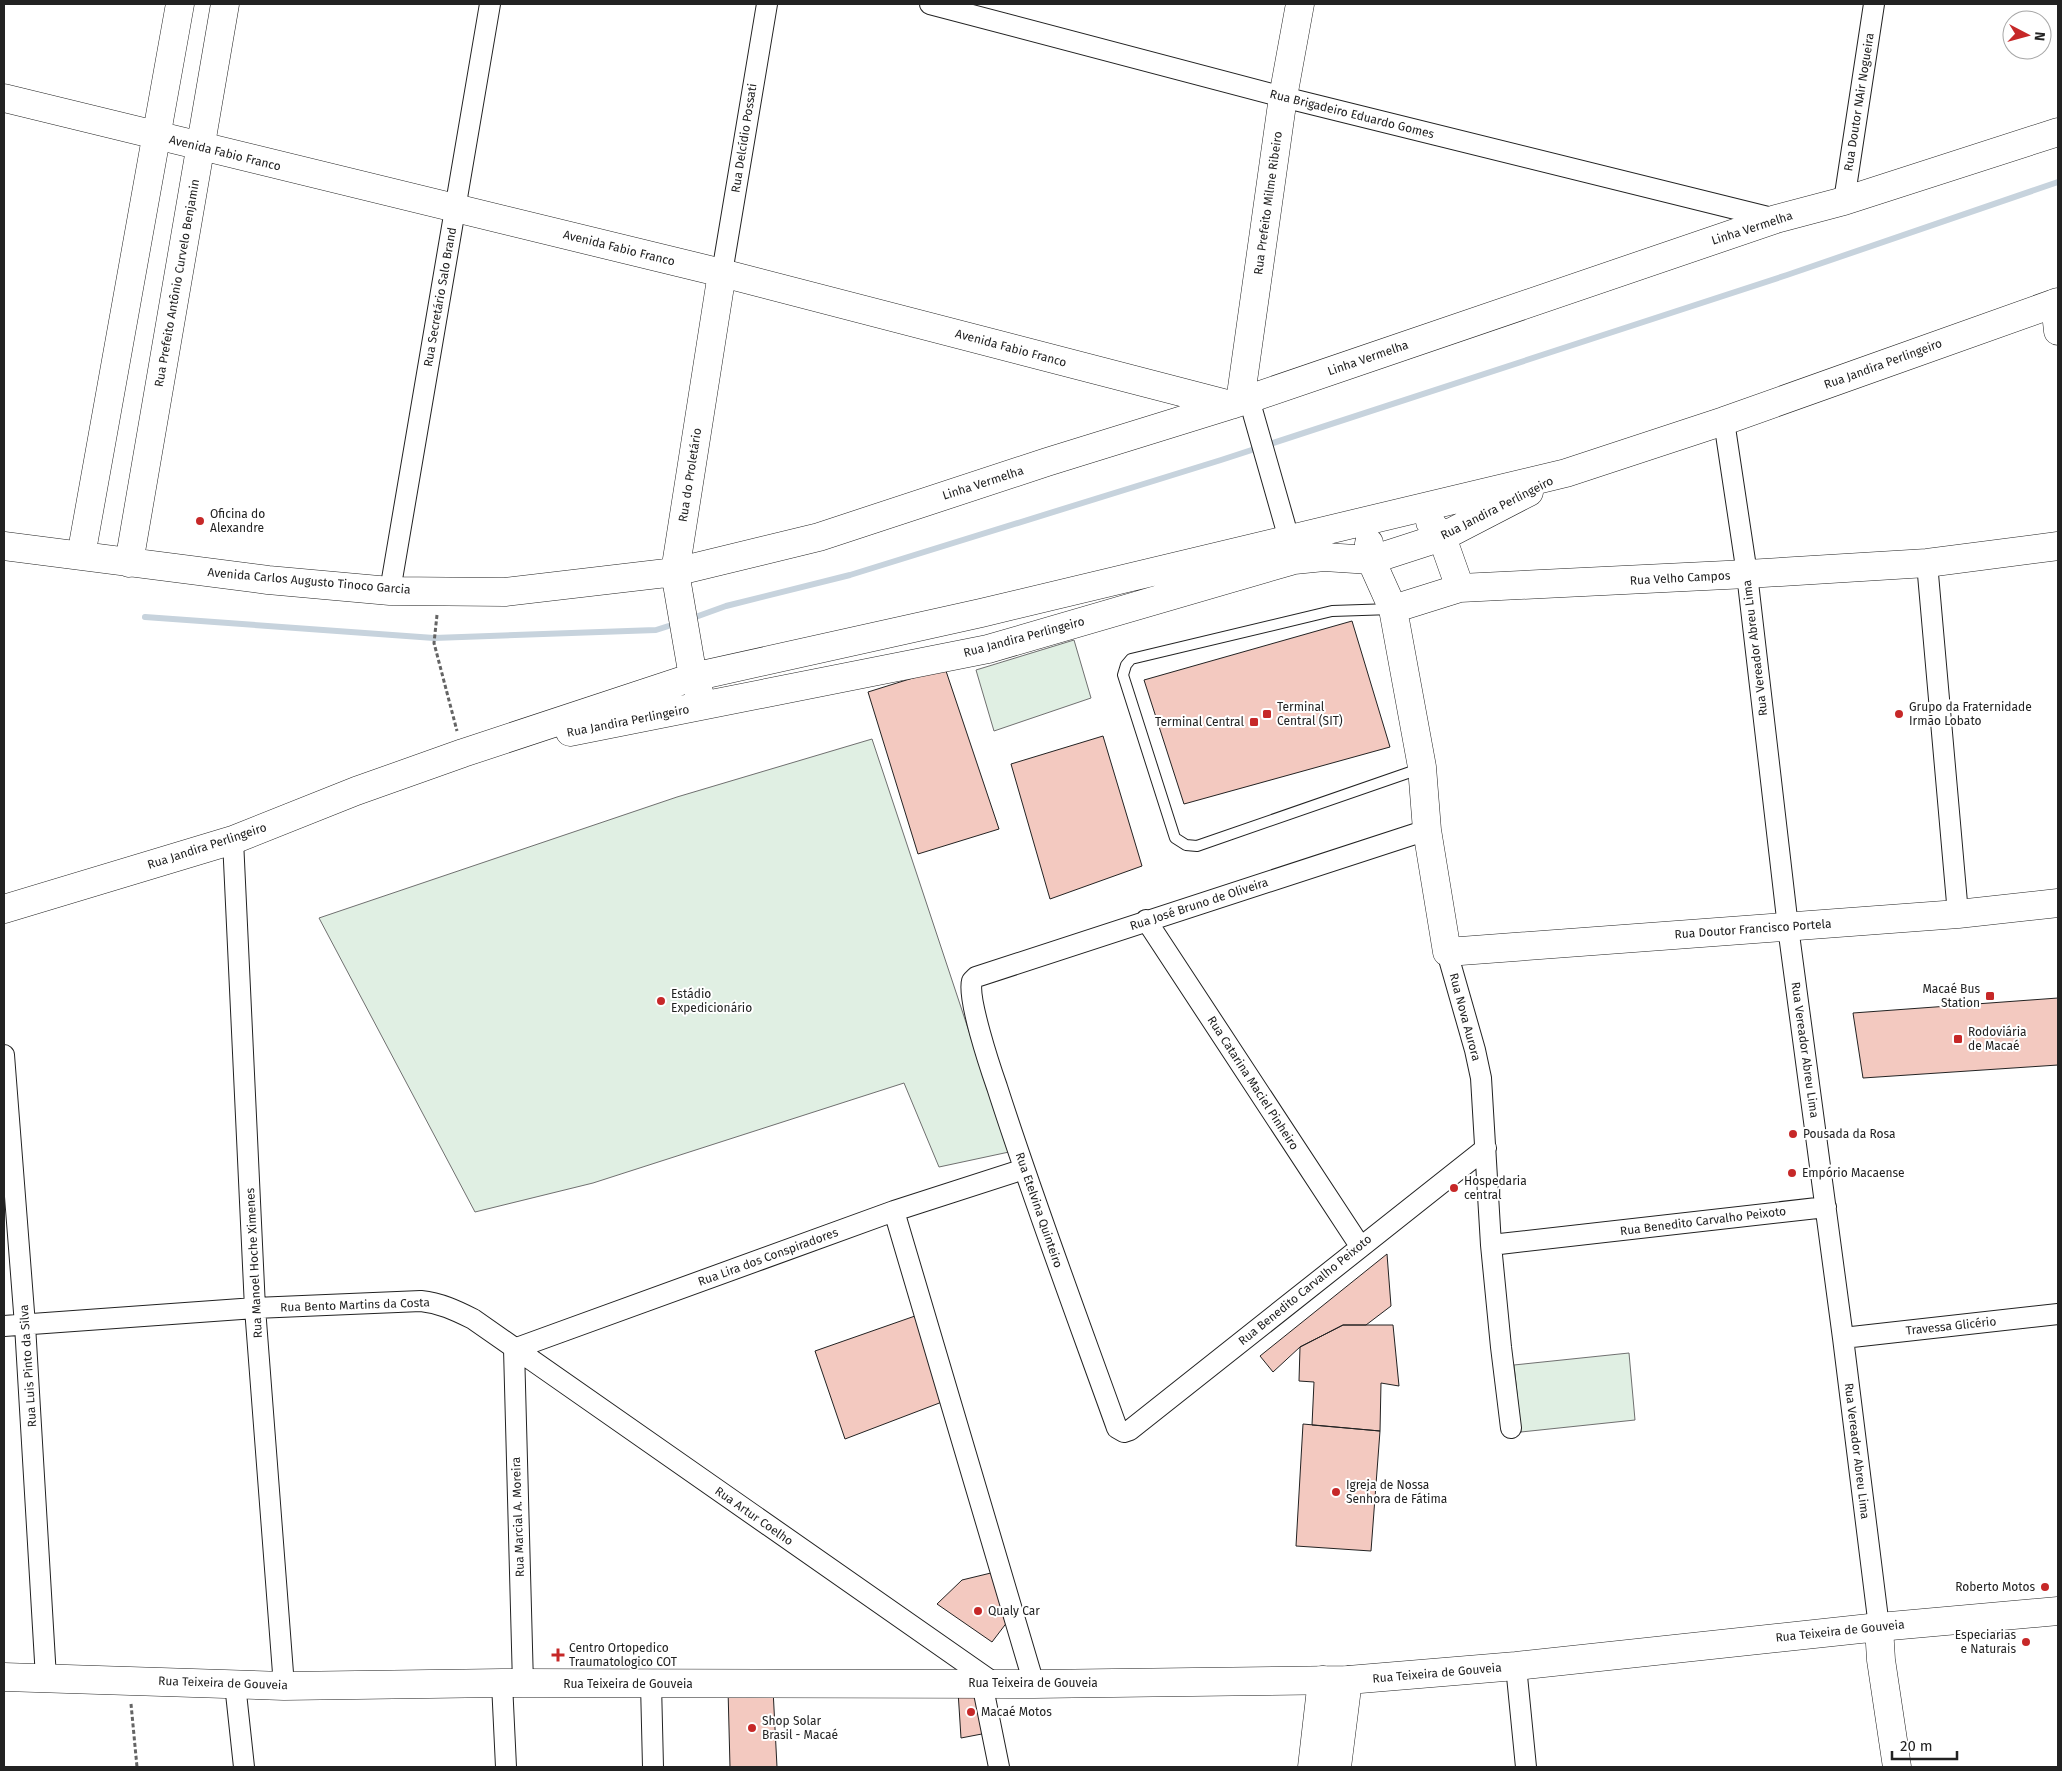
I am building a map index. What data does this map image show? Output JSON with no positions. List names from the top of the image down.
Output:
{
  "streets": {
    "main road": [
      "Avenida Fabio Franco",
      "Rua Prefeito Milme Ribeiro",
      "Linha Vermelha",
      "Rua Prefeito Antônio Curvelo Benjamin",
      "Rua Jandira Perlingeiro",
      "Rua do Proletário",
      "Rua Velho Campos",
      "Avenida Carlos Augusto Tinoco Garcia",
      "Rua Vereador Abreu Lima",
      "Rua Doutor Francisco Portela",
      "Rua Nova Aurora",
      "Rua Teixeira de Gouveia"
    ],
    "street": [
      "Rua Doutor NAir Nogueira",
      "Rua Brigadeiro Eduardo Gomes",
      "Rua Delcídio Possati",
      "Rua Secretário Salo Brand",
      "Rua José Bruno de Oliveira",
      "Rua Catarina Maciel Pinheiro",
      "Rua Etelvina Quinteiro",
      "Rua Benedito Carvalho Peixoto",
      "Rua Lira dos Conspiradores",
      "Rua Manoel Hoche Ximenes",
      "Rua Bento Martins da Costa",
      "Travessa Glicério",
      "Rua Luis Pinto da Silva",
      "Rua Artur Coelho",
      "Rua Marcial A. Moreira"
    ]
  },
  "crossings": [
    ["Rua Doutor NAir Nogueira", "Linha Vermelha"],
    ["Rua Brigadeiro Eduardo Gomes", "Rua Prefeito Milme Ribeiro"],
    ["Rua Brigadeiro Eduardo Gomes", "Linha Vermelha"],
    ["Rua Delcídio Possati", "Avenida Fabio Franco"],
    ["Rua Delcídio Possati", "Rua do Proletário"],
    ["Avenida Fabio Franco", "Rua Prefeito Milme Ribeiro"],
    ["Avenida Fabio Franco", "Linha Vermelha"],
    ["Avenida Fabio Franco", "Rua Prefeito Antônio Curvelo Benjamin"],
    ["Avenida Fabio Franco", "Rua Secretário Salo Brand"],
    ["Avenida Fabio Franco", "Rua do Proletário"],
    ["Rua Prefeito Milme Ribeiro", "Linha Vermelha"],
    ["Linha Vermelha", "Rua do Proletário"],
    ["Linha Vermelha", "Avenida Carlos Augusto Tinoco Garcia"],
    ["Rua Prefeito Antônio Curvelo Benjamin", "Avenida Carlos Augusto Tinoco Garcia"],
    ["Rua Secretário Salo Brand", "Avenida Carlos Augusto Tinoco Garcia"],
    ["Rua Jandira Perlingeiro", "Rua do Proletário"],
    ["Rua Jandira Perlingeiro", "Rua Vereador Abreu Lima"],
    ["Rua Jandira Perlingeiro", "Rua Nova Aurora"],
    ["Rua Jandira Perlingeiro", "Rua Manoel Hoche Ximenes"],
    ["Rua do Proletário", "Avenida Carlos Augusto Tinoco Garcia"],
    ["Rua Velho Campos", "Rua Vereador Abreu Lima"],
    ["Rua Velho Campos", "Rua Nova Aurora"],
    ["Rua Vereador Abreu Lima", "Rua Doutor Francisco Portela"],
    ["Rua Vereador Abreu Lima", "Rua Benedito Carvalho Peixoto"],
    ["Rua Vereador Abreu Lima", "Travessa Glicério"],
    ["Rua Vereador Abreu Lima", "Rua Teixeira de Gouveia"],
    ["Rua José Bruno de Oliveira", "Rua Nova Aurora"],
    ["Rua José Bruno de Oliveira", "Rua Catarina Maciel Pinheiro"],
    ["Rua José Bruno de Oliveira", "Rua Etelvina Quinteiro"],
    ["Rua Doutor Francisco Portela", "Rua Nova Aurora"],
    ["Rua Nova Aurora", "Rua Benedito Carvalho Peixoto"],
    ["Rua Catarina Maciel Pinheiro", "Rua Benedito Carvalho Peixoto"],
    ["Rua Etelvina Quinteiro", "Rua Benedito Carvalho Peixoto"],
    ["Rua Etelvina Quinteiro", "Rua Lira dos Conspiradores"],
    ["Rua Lira dos Conspiradores", "Rua Bento Martins da Costa"],
    ["Rua Lira dos Conspiradores", "Rua Artur Coelho"],
    ["Rua Lira dos Conspiradores", "Rua Marcial A. Moreira"],
    ["Rua Manoel Hoche Ximenes", "Rua Bento Martins da Costa"],
    ["Rua Manoel Hoche Ximenes", "Rua Teixeira de Gouveia"],
    ["Rua Bento Martins da Costa", "Rua Luis Pinto da Silva"],
    ["Rua Bento Martins da Costa", "Rua Artur Coelho"],
    ["Rua Bento Martins da Costa", "Rua Marcial A. Moreira"],
    ["Rua Luis Pinto da Silva", "Rua Teixeira de Gouveia"],
    ["Rua Artur Coelho", "Rua Marcial A. Moreira"],
    ["Rua Artur Coelho", "Rua Teixeira de Gouveia"],
    ["Rua Marcial A. Moreira", "Rua Teixeira de Gouveia"]
  ],
  "places": {
    "other": [
      "Oficina do Alexandre",
      "Grupo da Fraternidade Irmão Lobato",
      "Estádio Expedicionário",
      "Pousada da Rosa",
      "Empório Macaense",
      "Hospedaria central",
      "Igreja de Nossa Senhora de Fátima",
      "Roberto Motos",
      "Qualy Car",
      "Especiarias e Naturais",
      "Macaé Motos",
      "Shop Solar Brasil - Macaé"
    ],
    "transit": [
      "Terminal Central (SIT)",
      "Terminal Central",
      "Macaé Bus Station",
      "Rodoviária de Macaé"
    ],
    "health": ["Centro Ortopedico Traumatologico COT"]
  },
  "scale_bar": "20 m",
  "north": "right"
}
